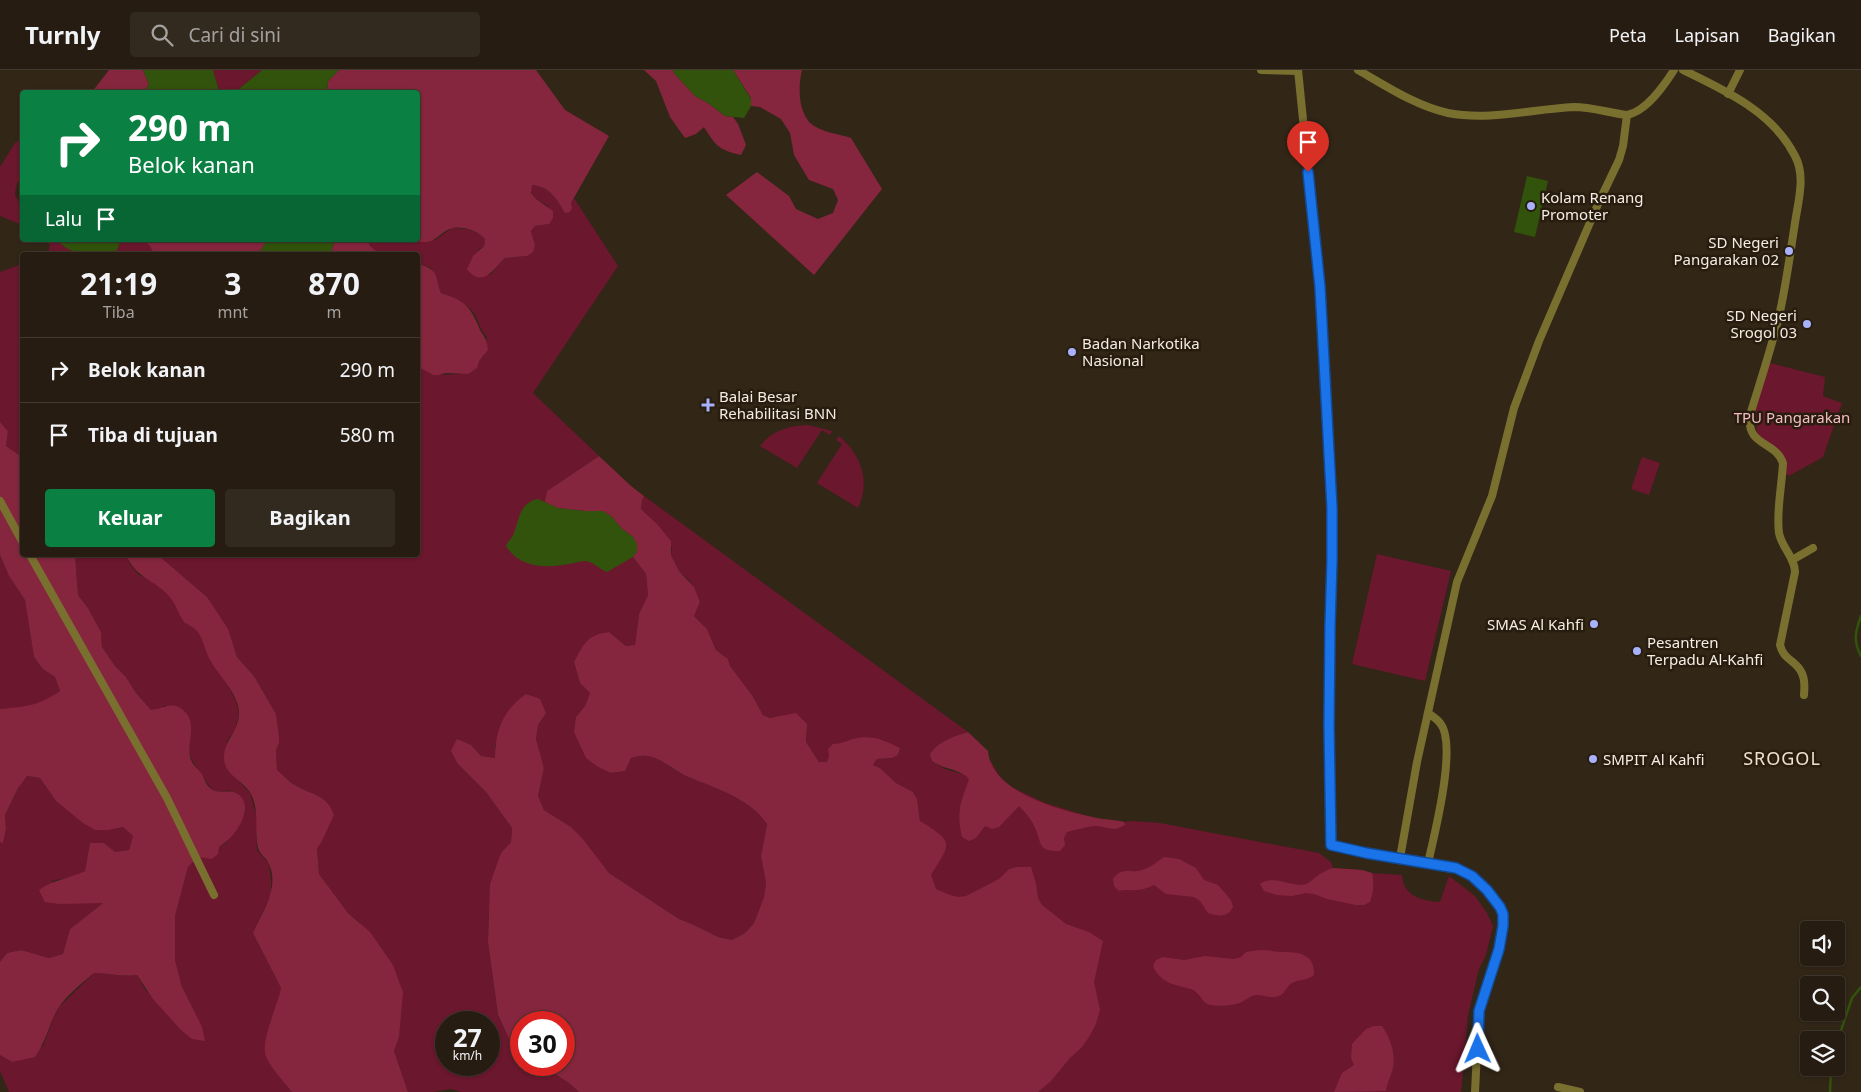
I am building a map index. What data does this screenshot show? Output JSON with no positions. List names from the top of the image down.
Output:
{
  "districts": ["SROGOL"],
  "parks": ["TPU Pangarakan"],
  "places": {
    "other": [
      "Kolam Renang Promoter",
      "SD Negeri Pangarakan 02",
      "SD Negeri Srogol 03",
      "Badan Narkotika Nasional",
      "SMAS Al Kahfi",
      "Pesantren Terpadu Al-Kahfi",
      "SMPIT Al Kahfi"
    ],
    "health": ["Balai Besar Rehabilitasi BNN"]
  },
  "page": {
    "header": "Turnly",
    "search": "Cari di sini",
    "nav": ["Peta", "Lapisan", "Bagikan"],
    "turn": ["290 m", "Belok kanan"],
    "then": "Lalu",
    "eta": [
      "21:19",
      "Tiba",
      "3",
      "mnt",
      "870",
      "m"
    ],
    "list": [
      {
        "name": "Belok kanan",
        "value": "290 m"
      },
      {
        "name": "Tiba di tujuan",
        "value": "580 m"
      }
    ],
    "buttons": ["Keluar", "Bagikan"],
    "speed": "27 km/h",
    "limit": "30"
  }
}
